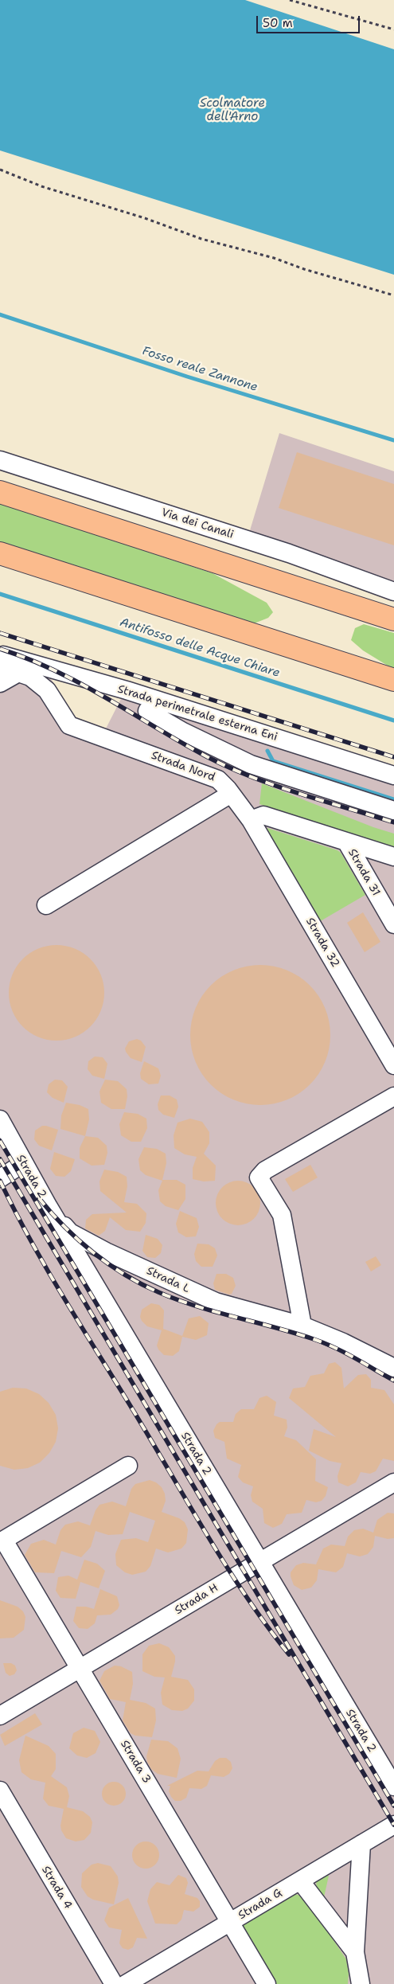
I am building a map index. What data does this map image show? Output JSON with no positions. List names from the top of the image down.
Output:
{
  "streets": {
    "street": [
      "Via dei Canali",
      "Strada perimetrale esterna Eni",
      "Strada Nord",
      "Strada 31",
      "Strada 32",
      "Strada 2",
      "Strada L",
      "Strada H",
      "Strada 3",
      "Strada 4",
      "Strada G"
    ]
  },
  "crossings": [
    ["Strada Nord", "Strada 32"],
    ["Strada 2", "Strada L"],
    ["Strada 2", "Strada H"],
    ["Strada H", "Strada 3"],
    ["Strada 3", "Strada G"]
  ],
  "water": ["Scolmatore dell'Arno", "Fosso reale Zannone", "Antifosso delle Acque Chiare"],
  "scale_bar": "50 m"
}
